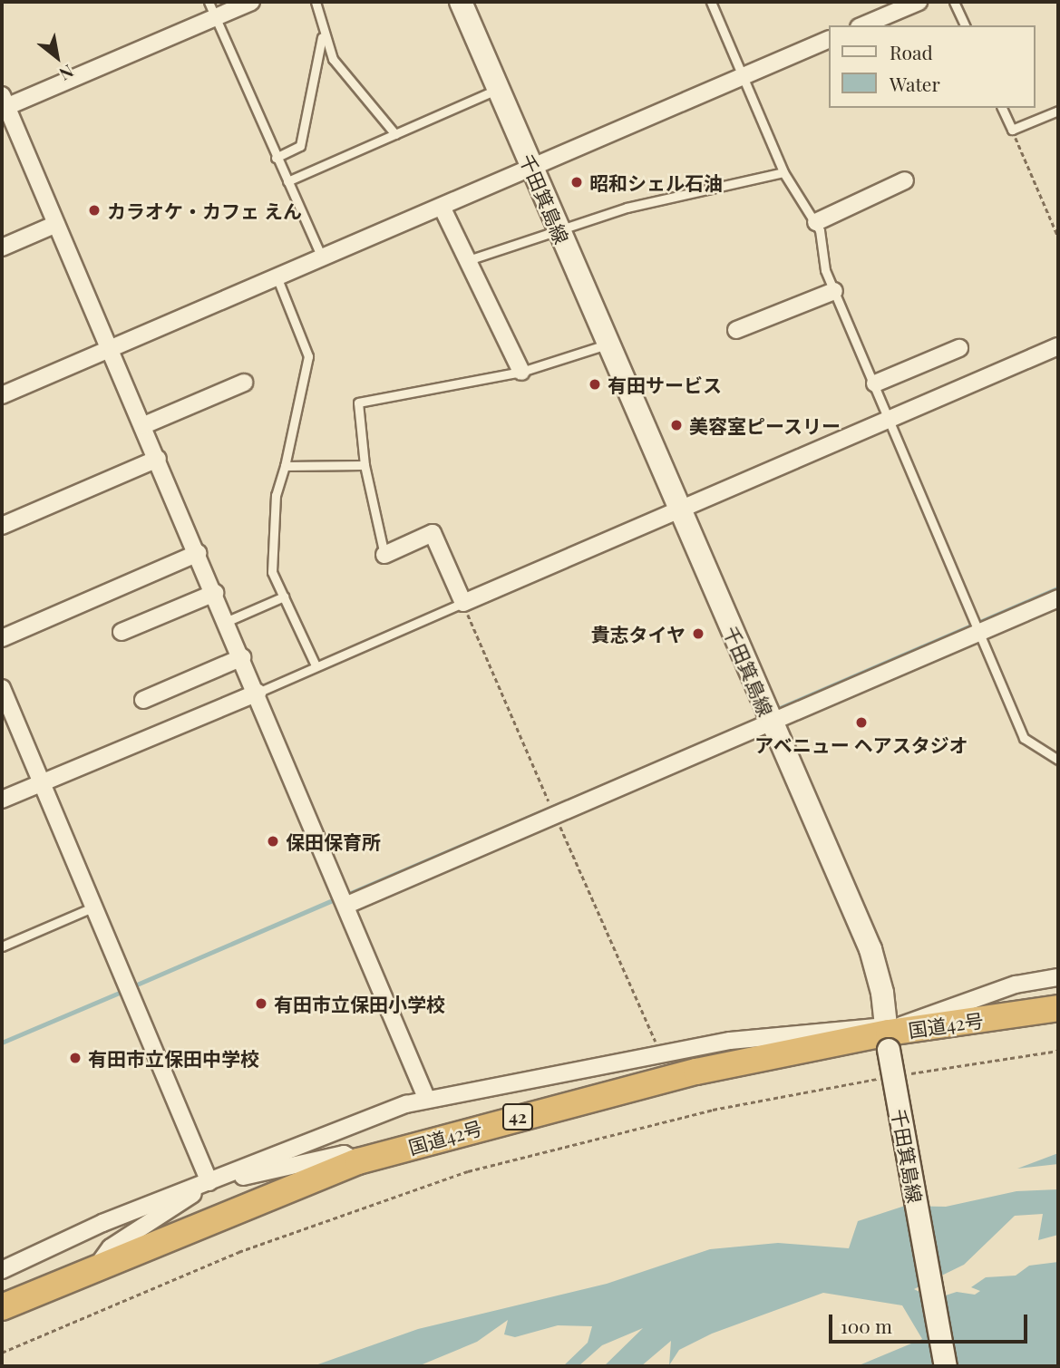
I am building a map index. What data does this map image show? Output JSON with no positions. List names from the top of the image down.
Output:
{
  "streets": {
    "highway": ["国道42号", "42"],
    "main road": ["千田箕島線"]
  },
  "crossings": [
    ["千田箕島線", "国道42号"]
  ],
  "places": [
    "昭和シェル石油",
    "カラオケ・カフェ えん",
    "有田サービス",
    "美容室ピースリー",
    "貴志タイヤ",
    "アベニュー ヘアスタジオ",
    "保田保育所",
    "有田市立保田小学校",
    "有田市立保田中学校"
  ],
  "legend": ["Road", "Water"],
  "scale_bar": "100 m",
  "north": "bottom right"
}
